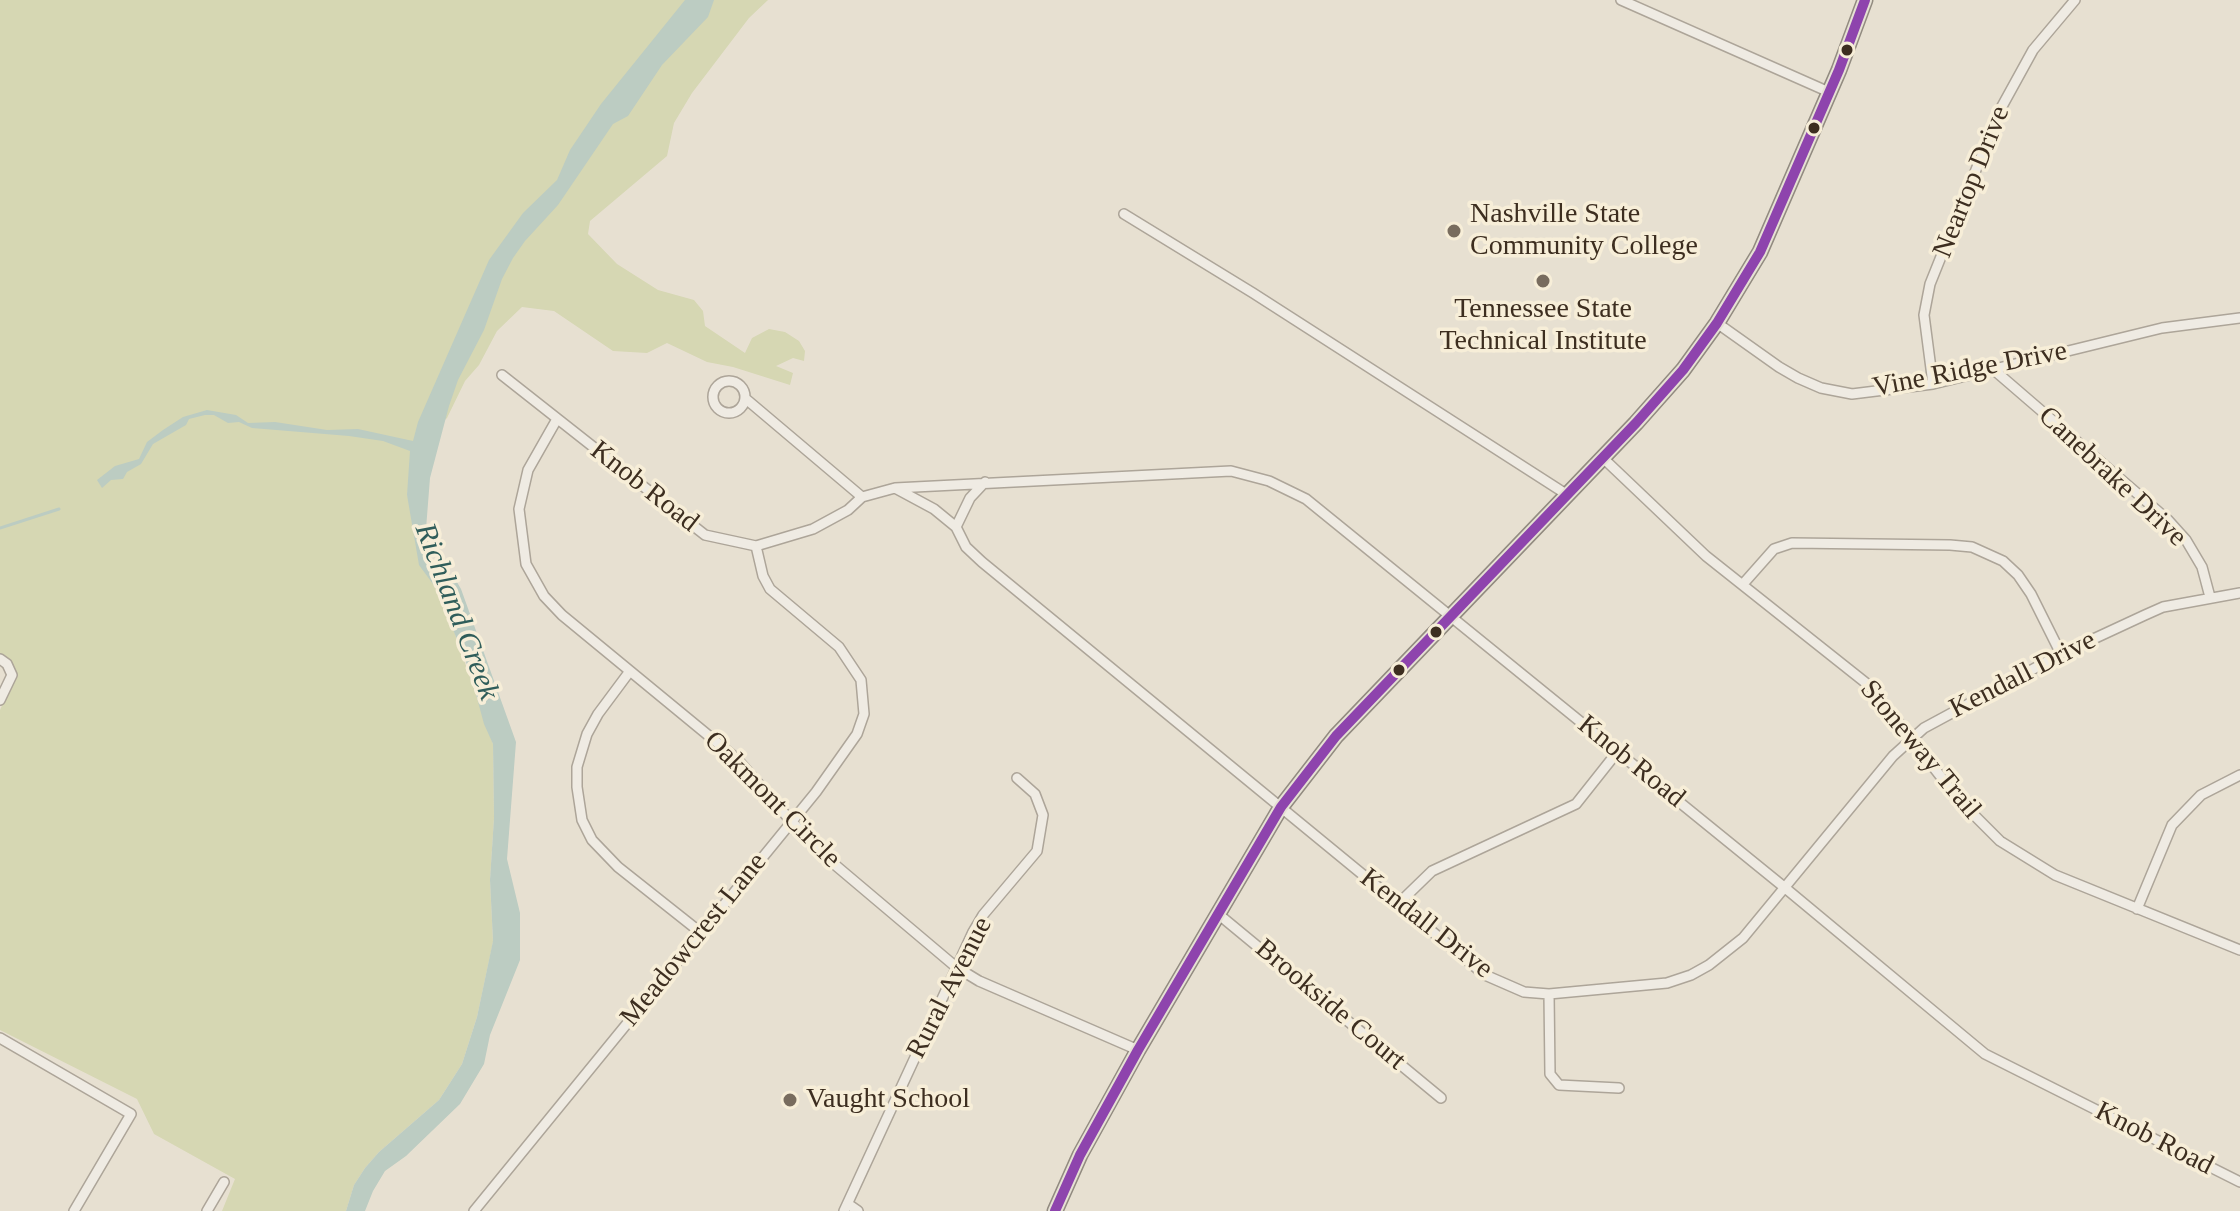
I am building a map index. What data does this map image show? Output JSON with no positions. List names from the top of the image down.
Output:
{
  "streets": {
    "street": [
      "Neartop Drive",
      "Vine Ridge Drive",
      "Canebrake Drive",
      "Knob Road",
      "Kendall Drive",
      "Stoneway Trail",
      "Oakmont Circle",
      "Meadowcrest Lane",
      "Rural Avenue",
      "Brookside Court"
    ]
  },
  "crossings": [
    ["Neartop Drive", "Vine Ridge Drive"],
    ["Vine Ridge Drive", "Canebrake Drive"],
    ["Canebrake Drive", "Kendall Drive"],
    ["Knob Road", "Kendall Drive"],
    ["Knob Road", "Oakmont Circle"],
    ["Knob Road", "Meadowcrest Lane"],
    ["Kendall Drive", "Stoneway Trail"],
    ["Oakmont Circle", "Meadowcrest Lane"],
    ["Oakmont Circle", "Rural Avenue"]
  ],
  "water": ["Richland Creek"],
  "places": ["Nashville State Community College", "Tennessee State Technical Institute", "Vaught School"]
}
